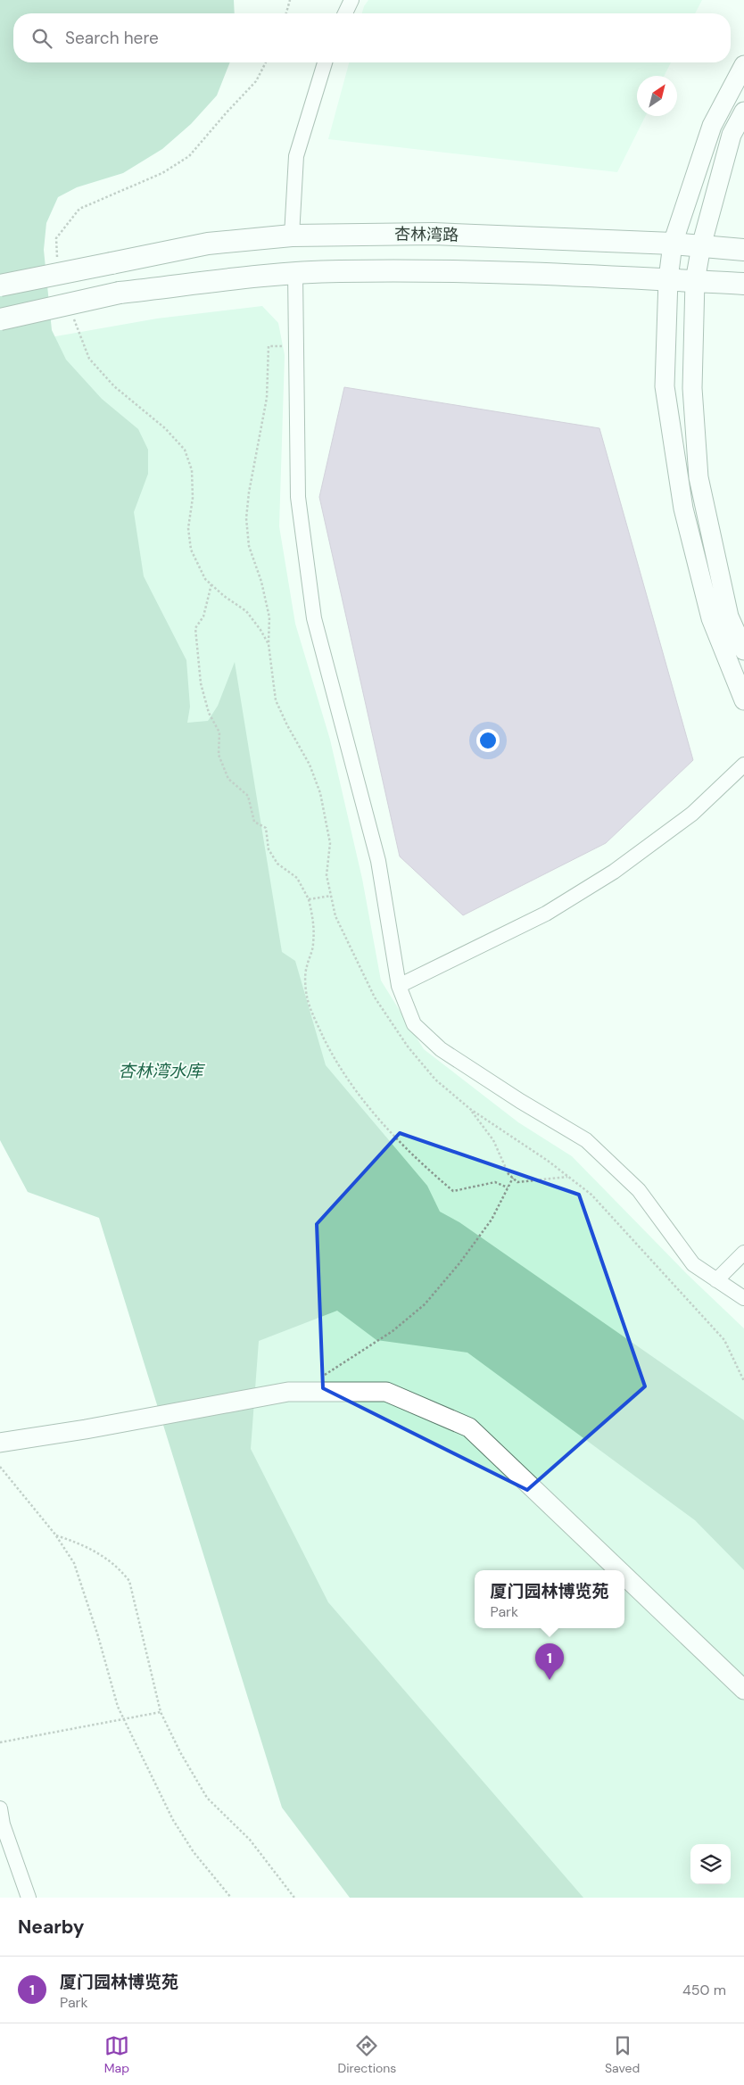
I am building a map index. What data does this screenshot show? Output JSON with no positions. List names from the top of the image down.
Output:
{
  "streets": {
    "main road": ["杏林湾路"]
  },
  "water": ["杏林湾水库"],
  "north": "top right",
  "page": {
    "search": "Search here",
    "popup": ["厦门园林博览苑", "Park"],
    "pins": "1",
    "heading": "Nearby",
    "list": [
      {
        "mark": "1",
        "name": "厦门园林博览苑",
        "note": "Park",
        "value": "450 m"
      }
    ],
    "nav": ["Map", "Directions", "Saved"]
  }
}
